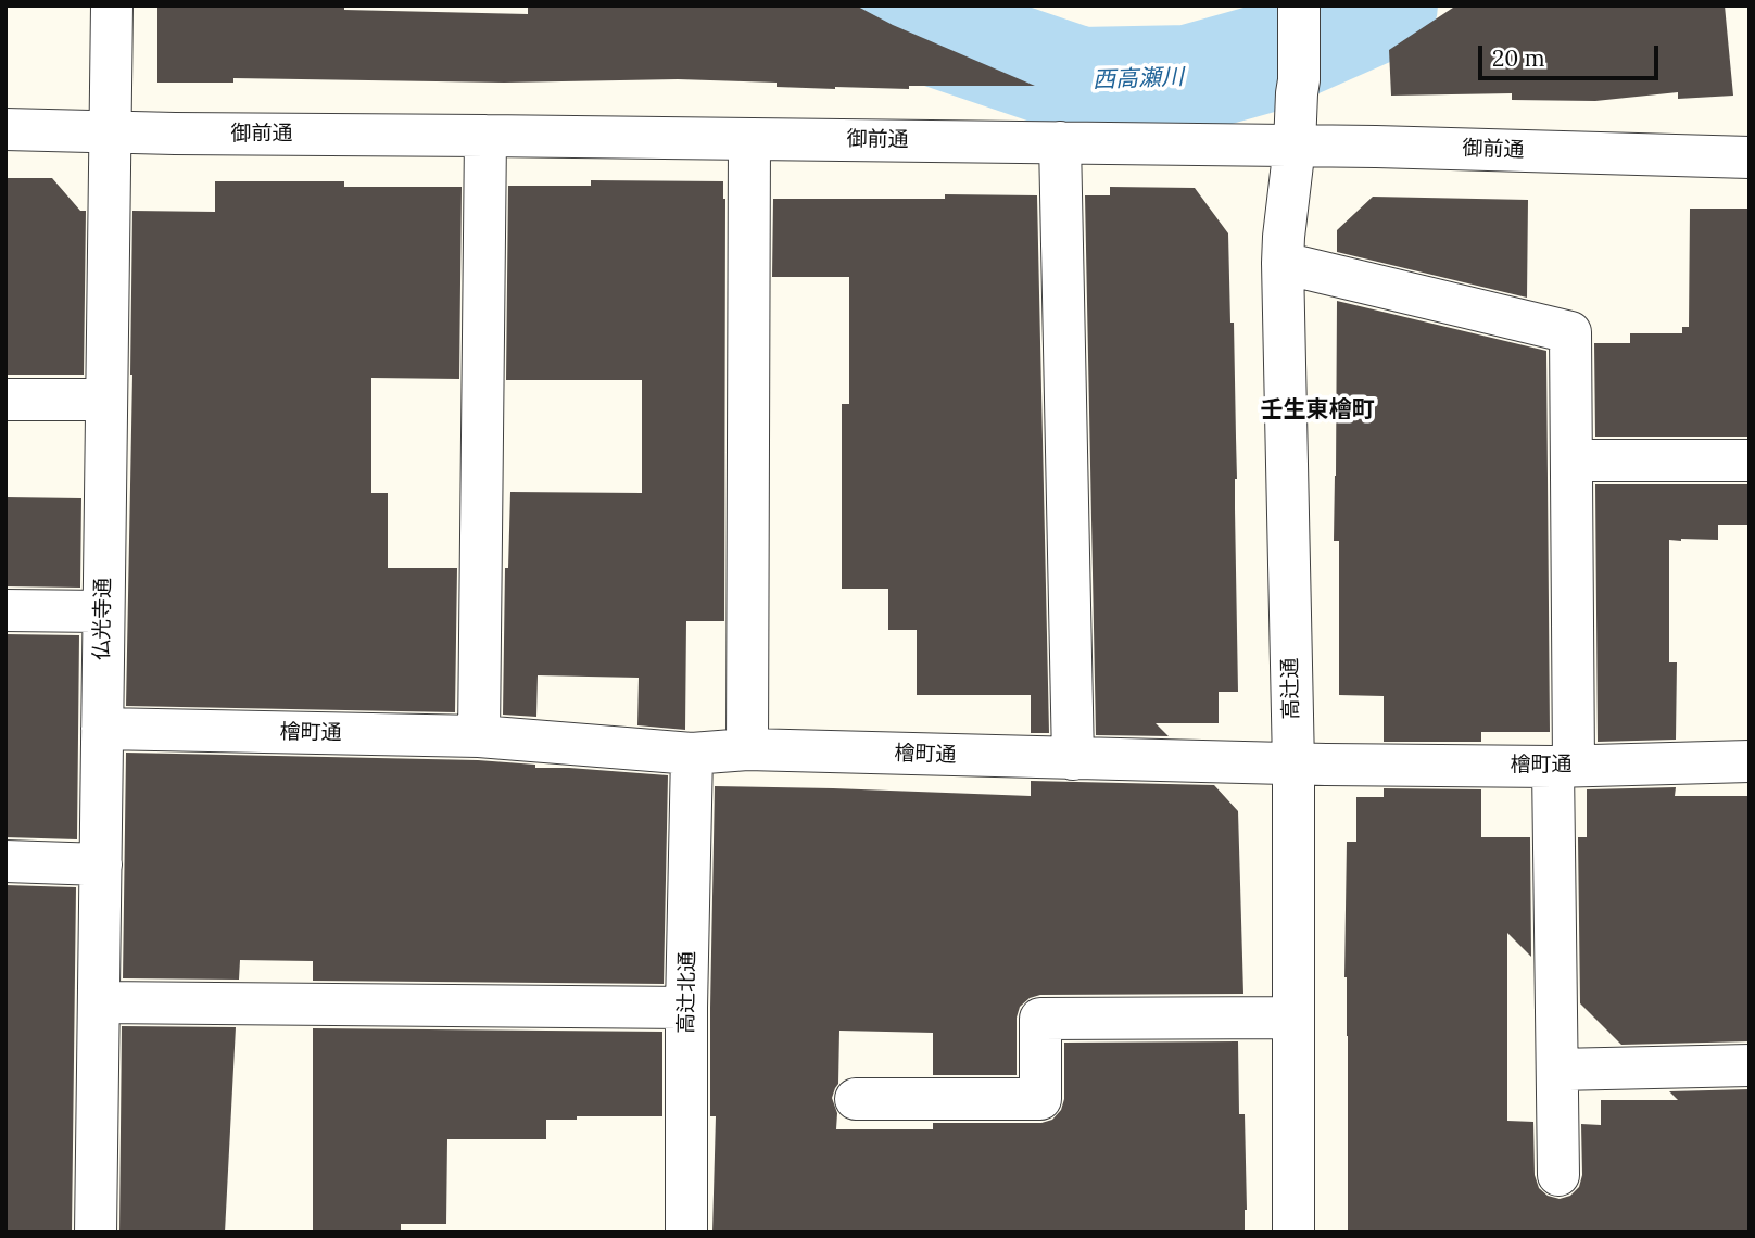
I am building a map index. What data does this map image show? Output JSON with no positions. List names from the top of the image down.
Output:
{
  "streets": {
    "street": [
      "御前通",
      "仏光寺通",
      "高辻通",
      "檜町通",
      "高辻北通"
    ]
  },
  "crossings": [
    ["御前通", "仏光寺通"],
    ["御前通", "高辻通"],
    ["仏光寺通", "檜町通"],
    ["高辻通", "檜町通"],
    ["檜町通", "高辻北通"]
  ],
  "districts": ["壬生東檜町"],
  "water": ["西高瀬川"],
  "scale_bar": "20 m"
}
